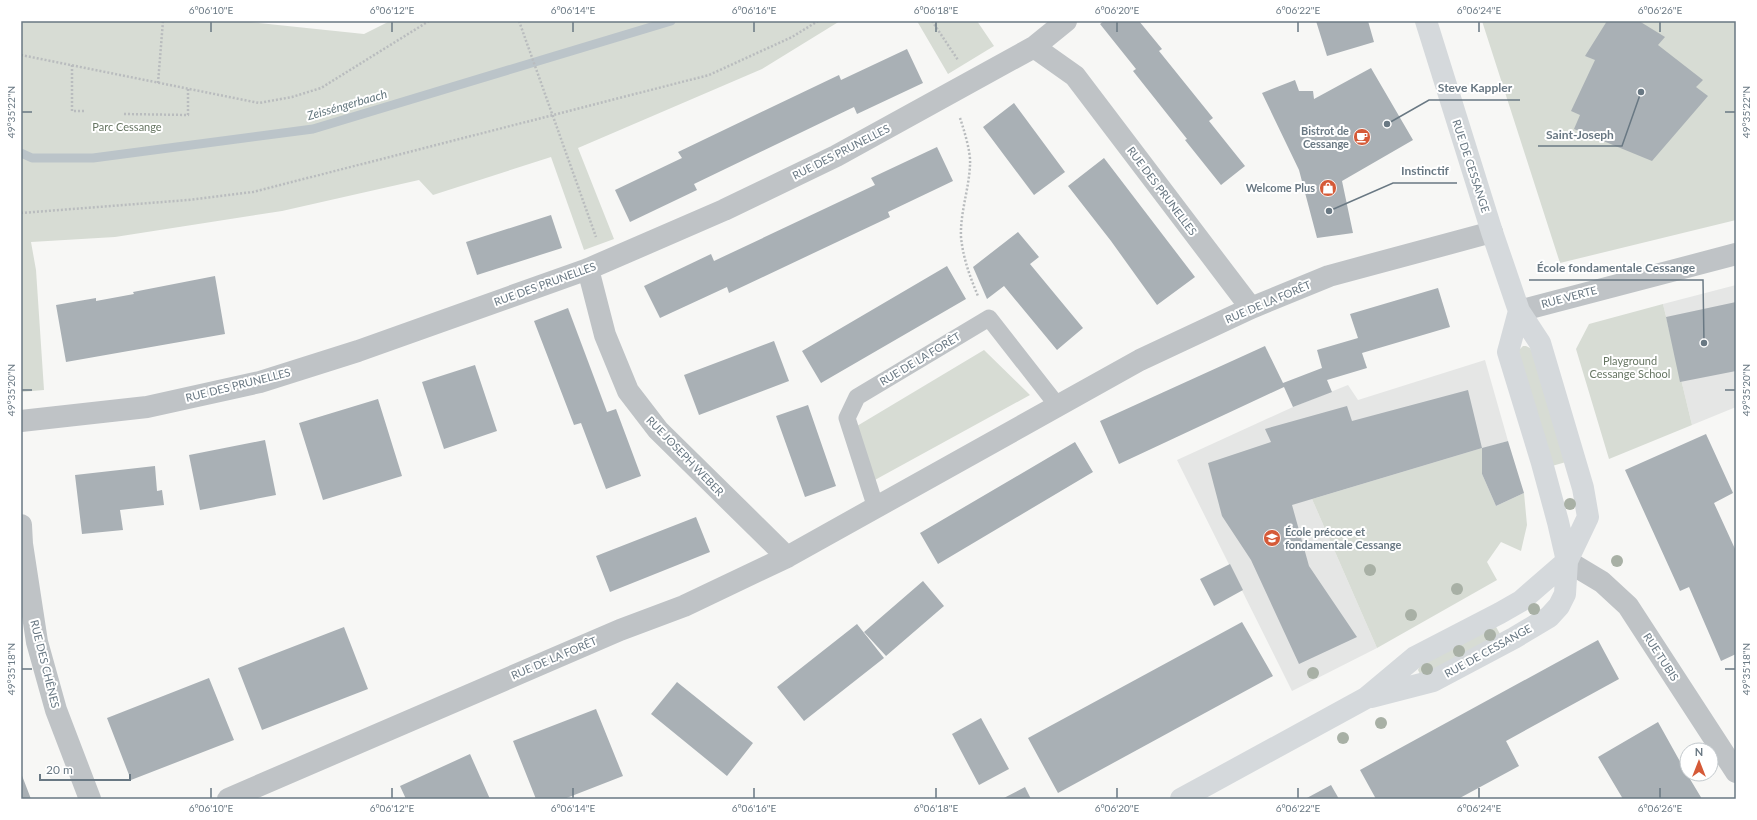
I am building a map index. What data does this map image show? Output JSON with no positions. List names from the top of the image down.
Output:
{
  "streets": {
    "main road": ["RUE DE CESSANGE"],
    "street": [
      "RUE DES PRUNELLES",
      "RUE VERTE",
      "RUE DE LA FORÊT",
      "RUE JOSEPH WEBER",
      "RUE TUBIS",
      "RUE DES CHÊNES"
    ]
  },
  "crossings": [
    ["RUE DES PRUNELLES", "RUE DE LA FORÊT"],
    ["RUE DES PRUNELLES", "RUE JOSEPH WEBER"],
    ["RUE DE CESSANGE", "RUE VERTE"],
    ["RUE DE CESSANGE", "RUE DE LA FORÊT"],
    ["RUE DE CESSANGE", "RUE TUBIS"],
    ["RUE DE LA FORÊT", "RUE JOSEPH WEBER"]
  ],
  "water": ["Zeisséngerbaach"],
  "parks": ["Parc Cessange", "Playground Cessange School"],
  "places": {
    "other": [
      "Saint-Joseph",
      "Steve Kappler",
      "Instinctif",
      "École fondamentale Cessange"
    ],
    "cafe": ["Bistrot de Cessange"],
    "shop": ["Welcome Plus"],
    "school or university": ["École précoce et fondamentale Cessange"]
  },
  "scale_bar": "20 m",
  "north": "top",
  "coordinates": [
    "6°06'10\"E",
    "6°06'12\"E",
    "6°06'14\"E",
    "6°06'16\"E",
    "6°06'18\"E",
    "6°06'20\"E",
    "6°06'22\"E",
    "6°06'24\"E",
    "6°06'26\"E",
    "49°35'22\"N",
    "49°35'20\"N",
    "49°35'18\"N"
  ]
}
